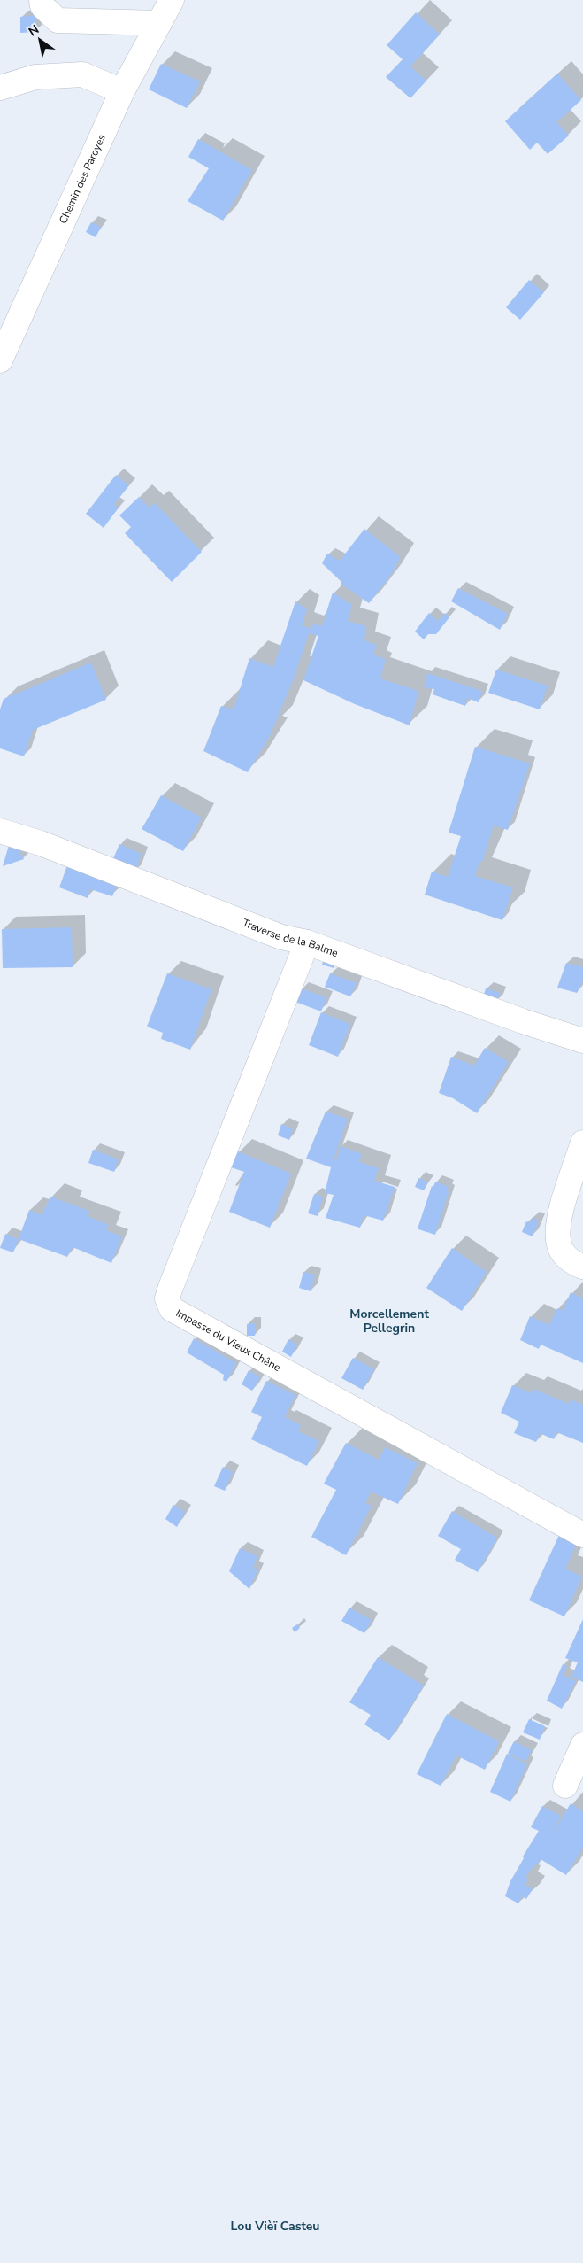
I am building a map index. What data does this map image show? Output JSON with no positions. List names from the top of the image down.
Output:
{
  "streets": {
    "street": ["Chemin des Paroyes", "Traverse de la Balme", "Impasse du Vieux Chêne"]
  },
  "crossings": [
    ["Traverse de la Balme", "Impasse du Vieux Chêne"]
  ],
  "districts": ["Morcellement Pellegrin", "Lou Vièï Casteu"],
  "north": "top left"
}
